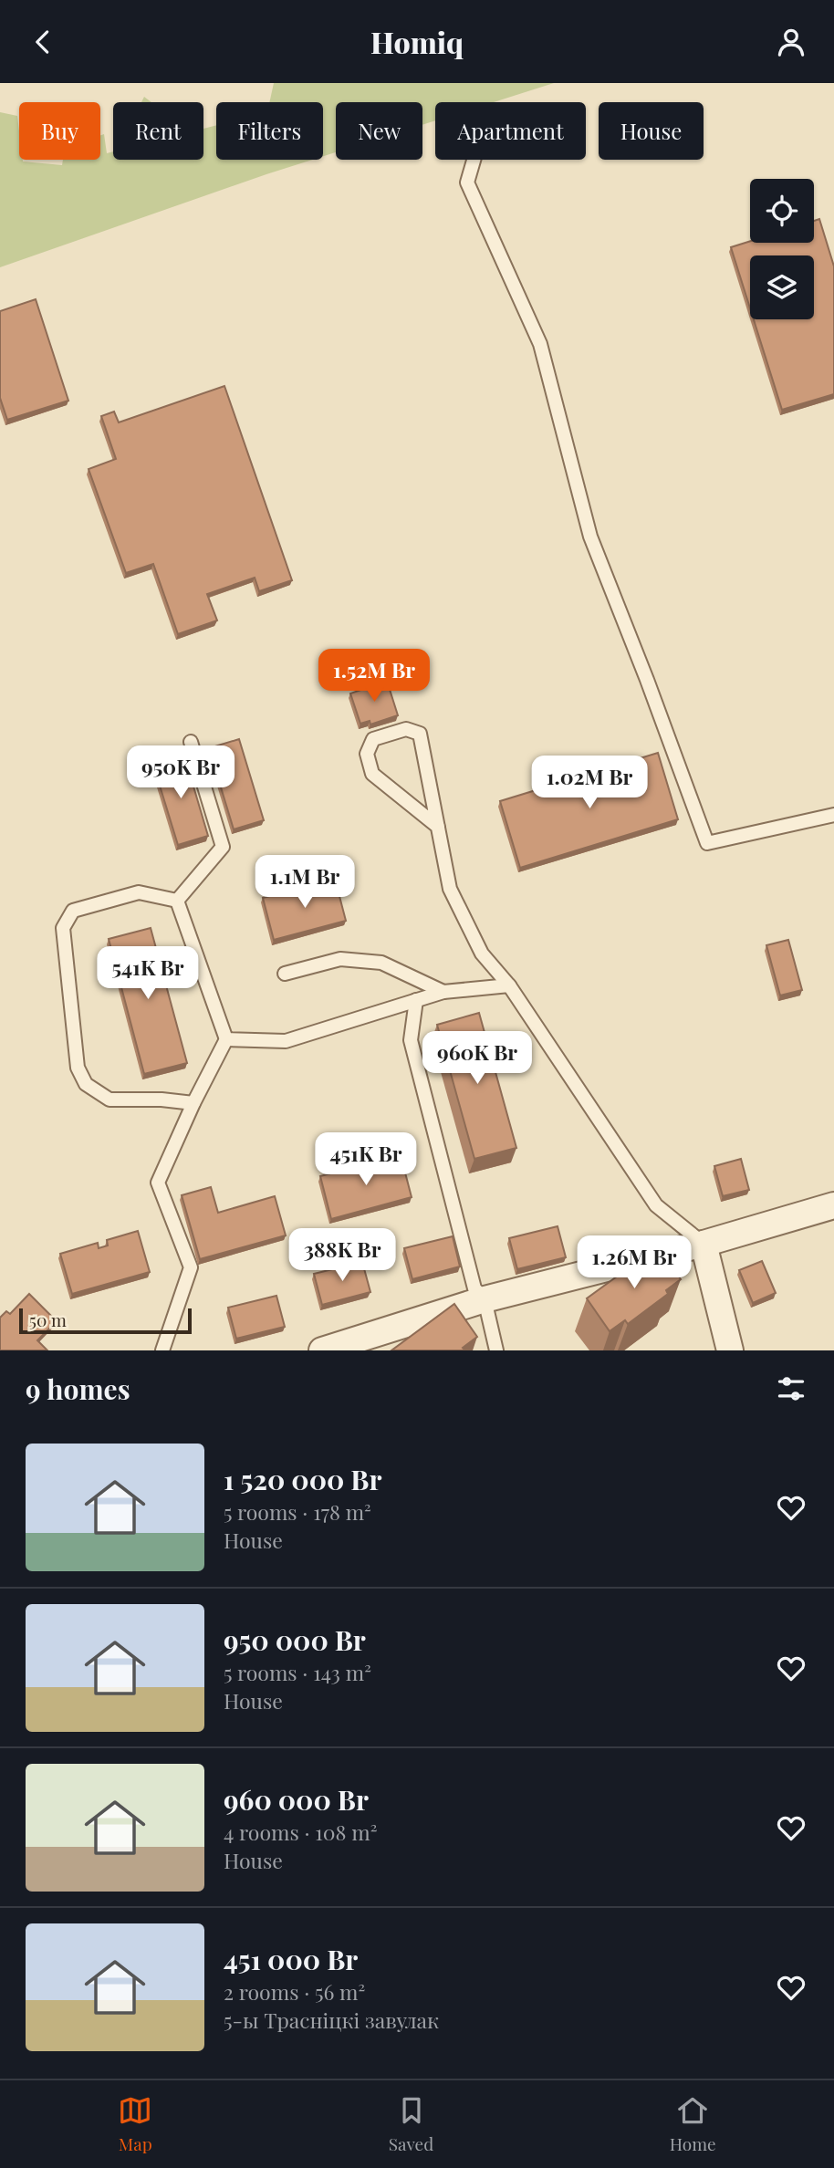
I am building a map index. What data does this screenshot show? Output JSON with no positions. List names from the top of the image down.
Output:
{
  "scale_bar": "50 m",
  "page": {
    "header": "Homiq",
    "chip": [
      "Buy",
      "Rent",
      "Filters",
      "New",
      "Apartment",
      "House"
    ],
    "price": [
      "1.52M Br",
      "950K Br",
      "1.02M Br",
      "1.1M Br",
      "541K Br",
      "960K Br",
      "451K Br",
      "388K Br",
      "1.26M Br"
    ],
    "scale": "50 m",
    "heading": "9 homes",
    "list": [
      {
        "name": "1 520 000 Br",
        "note": "5 rooms · 178 m² · House"
      },
      {
        "name": "950 000 Br",
        "note": "5 rooms · 143 m² · House"
      },
      {
        "name": "960 000 Br",
        "note": "4 rooms · 108 m² · House"
      },
      {
        "name": "451 000 Br",
        "note": "2 rooms · 56 m² · 5-ы Трасніцкі завулак"
      }
    ],
    "tabs": ["Map", "Saved", "Home"]
  }
}
